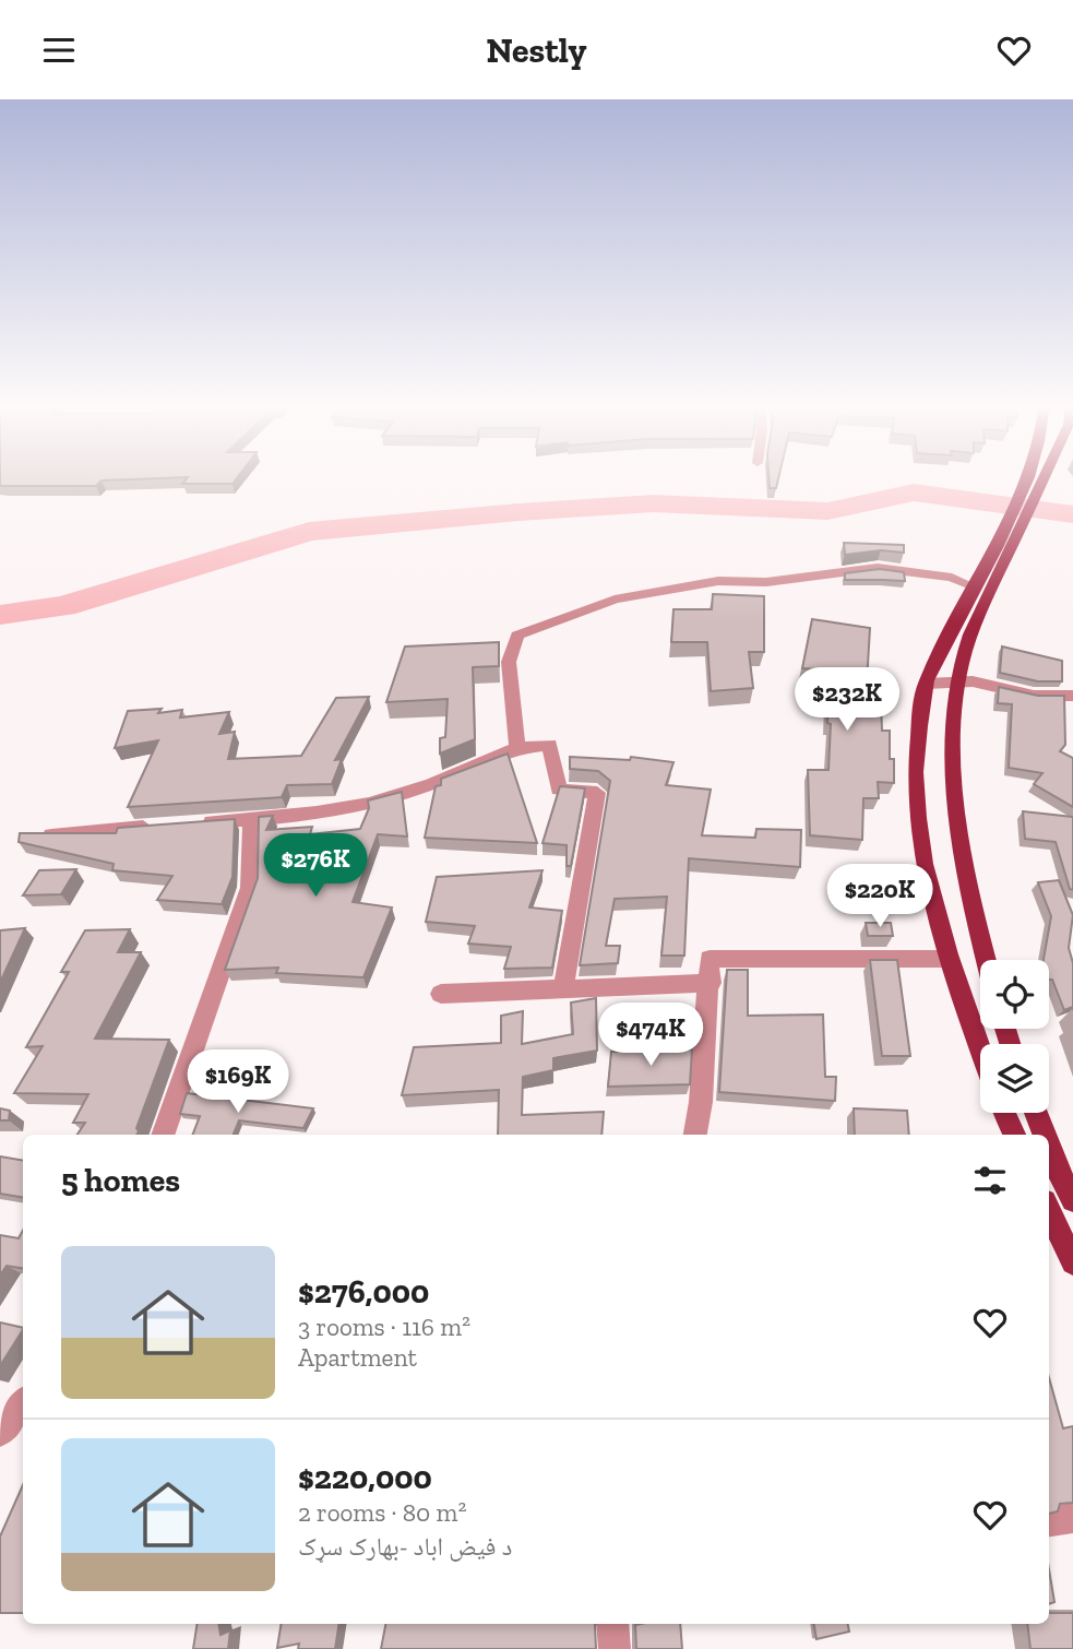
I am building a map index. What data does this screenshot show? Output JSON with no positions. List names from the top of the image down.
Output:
{
  "page": {
    "header": "Nestly",
    "price": [
      "$232K",
      "$276K",
      "$220K",
      "$474K",
      "$169K"
    ],
    "heading": "5 homes",
    "list": [
      {
        "name": "$276,000",
        "note": "3 rooms · 116 m² · Apartment"
      },
      {
        "name": "$220,000",
        "note": "2 rooms · 80 m² · د فیض اباد -بهارک سړک"
      }
    ]
  }
}
